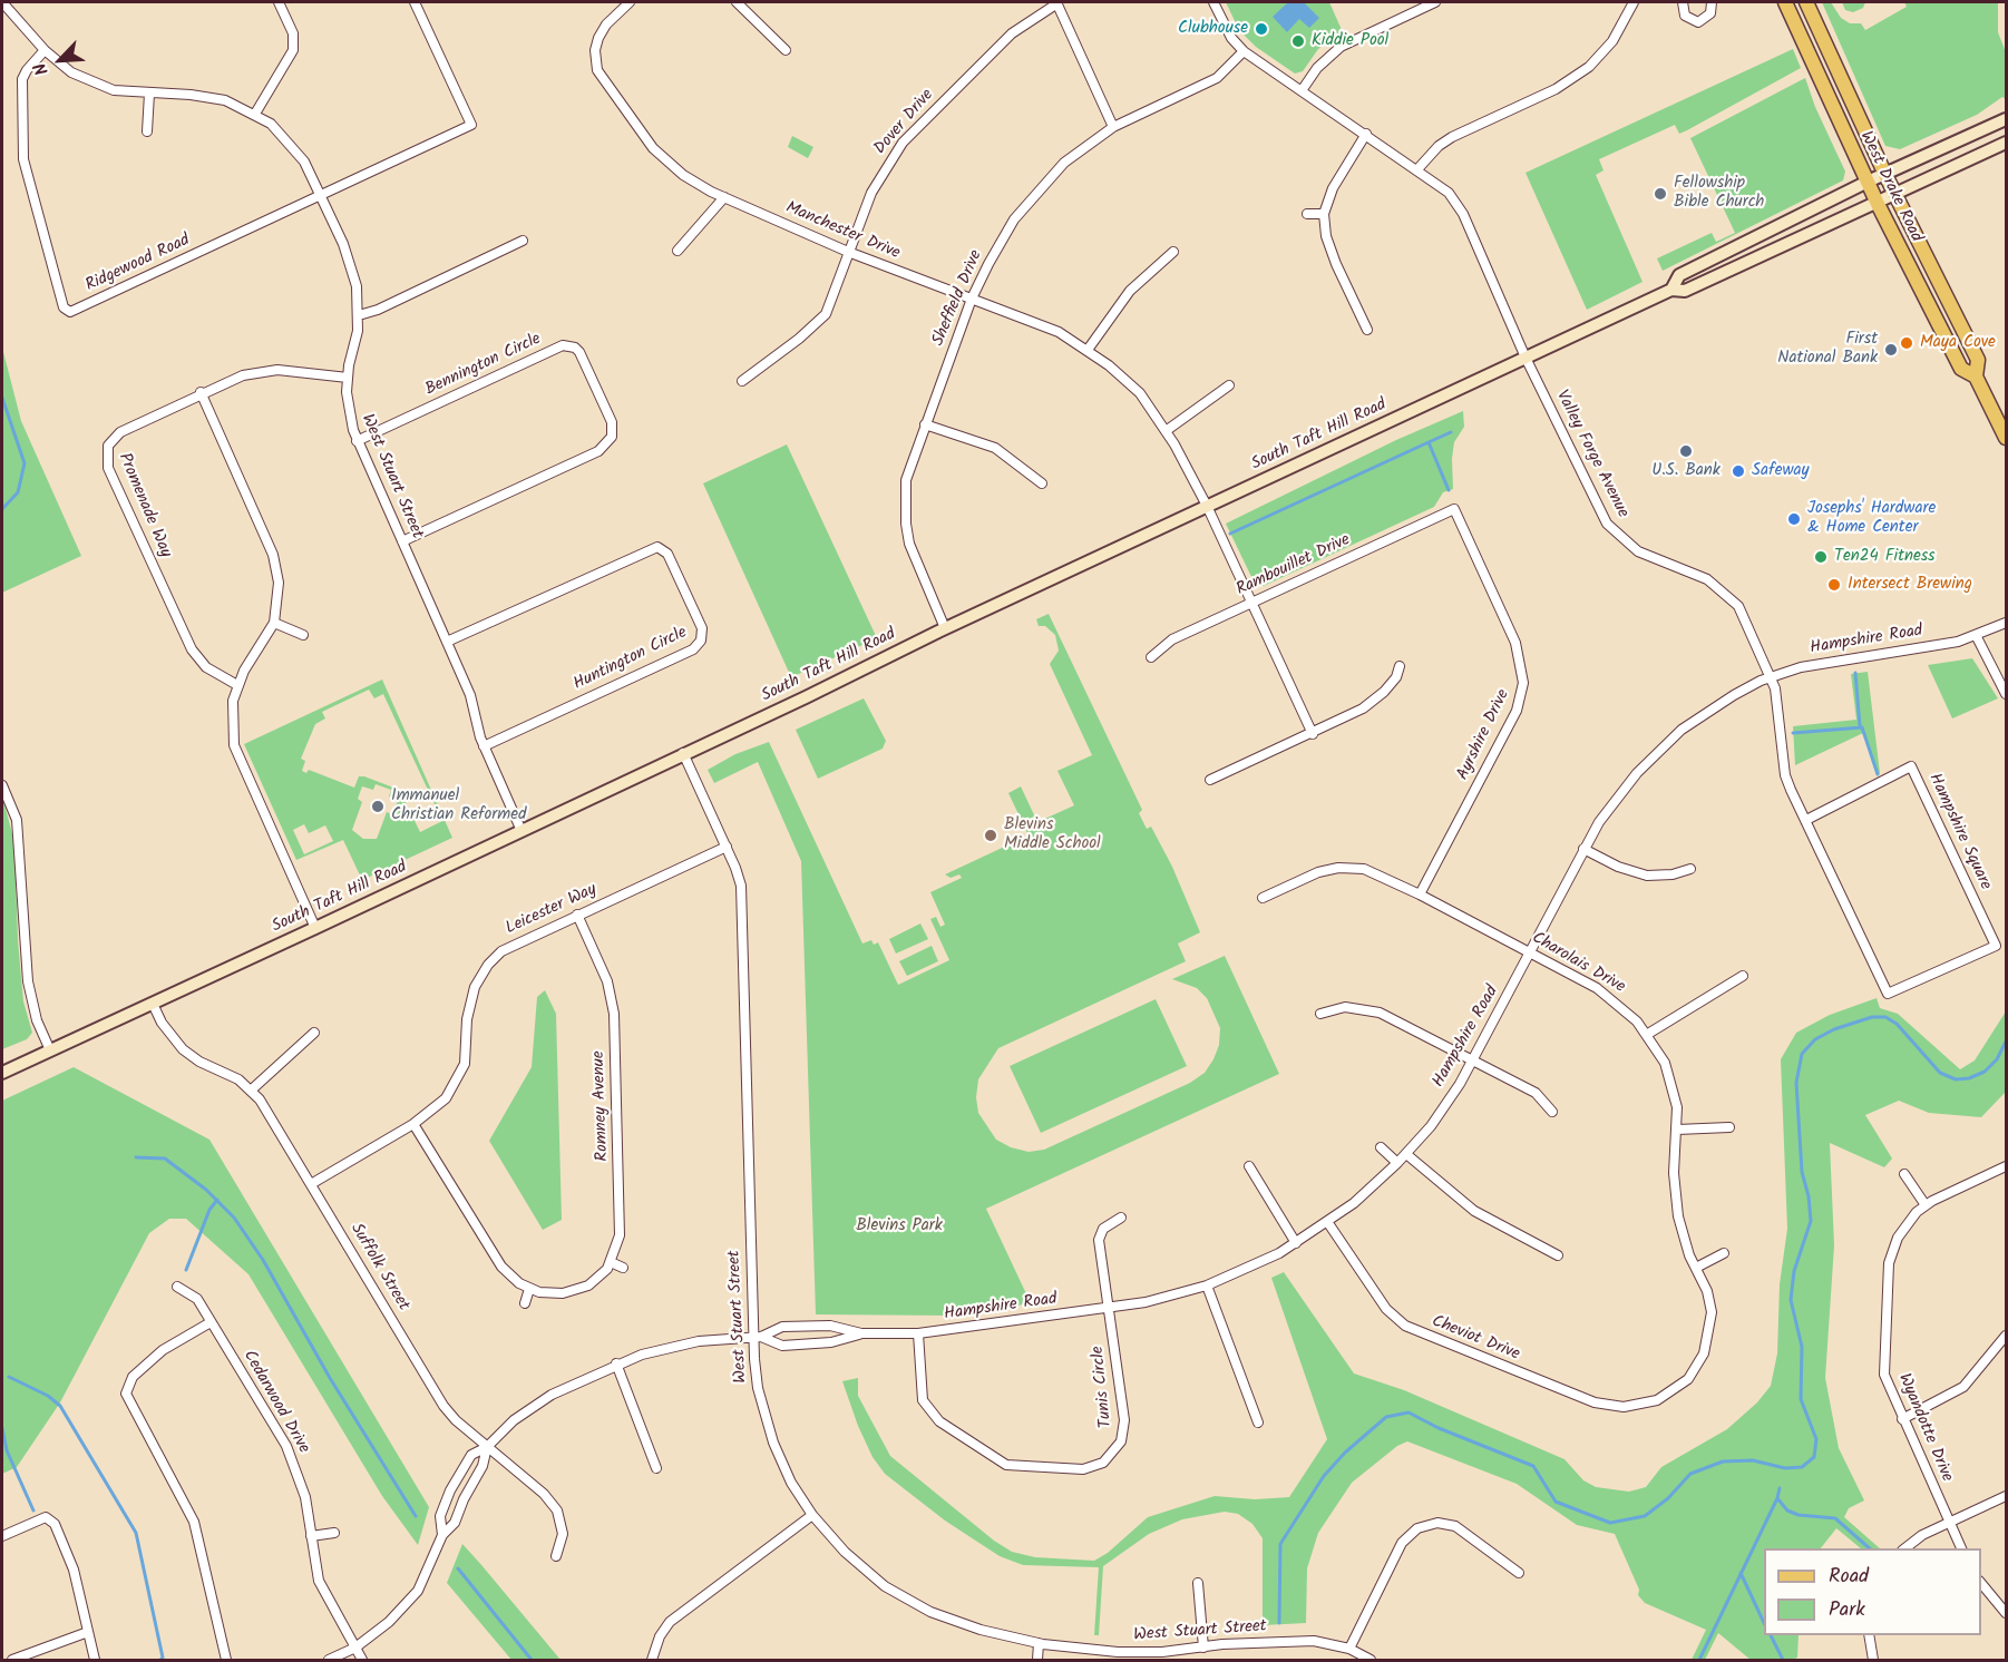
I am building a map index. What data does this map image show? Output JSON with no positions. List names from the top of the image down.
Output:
{
  "streets": {
    "main road": ["West Drake Road", "South Taft Hill Road"],
    "street": [
      "Dover Drive",
      "Manchester Drive",
      "Ridgewood Road",
      "Sheffield Drive",
      "Bennington Circle",
      "Valley Forge Avenue",
      "West Stuart Street",
      "Promenade Way",
      "Rambouillet Drive",
      "Hampshire Road",
      "Huntington Circle",
      "Ayrshire Drive",
      "Hampshire Square",
      "Leicester Way",
      "Charolais Drive",
      "Romney Avenue",
      "Suffolk Street",
      "Cheviot Drive",
      "Tunis Circle",
      "Cedarwood Drive",
      "Wyandotte Drive"
    ]
  },
  "crossings": [
    ["Dover Drive", "Manchester Drive"],
    ["West Drake Road", "South Taft Hill Road"],
    ["Manchester Drive", "Sheffield Drive"],
    ["Manchester Drive", "South Taft Hill Road"],
    ["Manchester Drive", "Rambouillet Drive"],
    ["Ridgewood Road", "West Stuart Street"],
    ["Sheffield Drive", "South Taft Hill Road"],
    ["Sheffield Drive", "Valley Forge Avenue"],
    ["Bennington Circle", "West Stuart Street"],
    ["South Taft Hill Road", "Valley Forge Avenue"],
    ["South Taft Hill Road", "West Stuart Street"],
    ["South Taft Hill Road", "Suffolk Street"],
    ["Valley Forge Avenue", "Hampshire Road"],
    ["Valley Forge Avenue", "Hampshire Square"],
    ["West Stuart Street", "Promenade Way"],
    ["West Stuart Street", "Hampshire Road"],
    ["West Stuart Street", "Huntington Circle"],
    ["West Stuart Street", "Leicester Way"],
    ["Rambouillet Drive", "Ayrshire Drive"],
    ["Hampshire Road", "Charolais Drive"],
    ["Hampshire Road", "Suffolk Street"],
    ["Hampshire Road", "Cheviot Drive"],
    ["Hampshire Road", "Tunis Circle"],
    ["Hampshire Road", "Cedarwood Drive"],
    ["Ayrshire Drive", "Charolais Drive"],
    ["Leicester Way", "Romney Avenue"],
    ["Leicester Way", "Suffolk Street"],
    ["Charolais Drive", "Cheviot Drive"]
  ],
  "parks": ["Blevins Park"],
  "places": [
    "Clubhouse",
    "Kiddie Pool",
    "Fellowship Bible Church",
    "Maya Cove",
    "First National Bank",
    "U.S. Bank",
    "Safeway",
    "Josephs' Hardware & Home Center",
    "Ten24 Fitness",
    "Intersect Brewing",
    "Immanuel Christian Reformed",
    "Blevins Middle School"
  ],
  "legend": ["Road", "Park"],
  "north": "bottom left"
}
